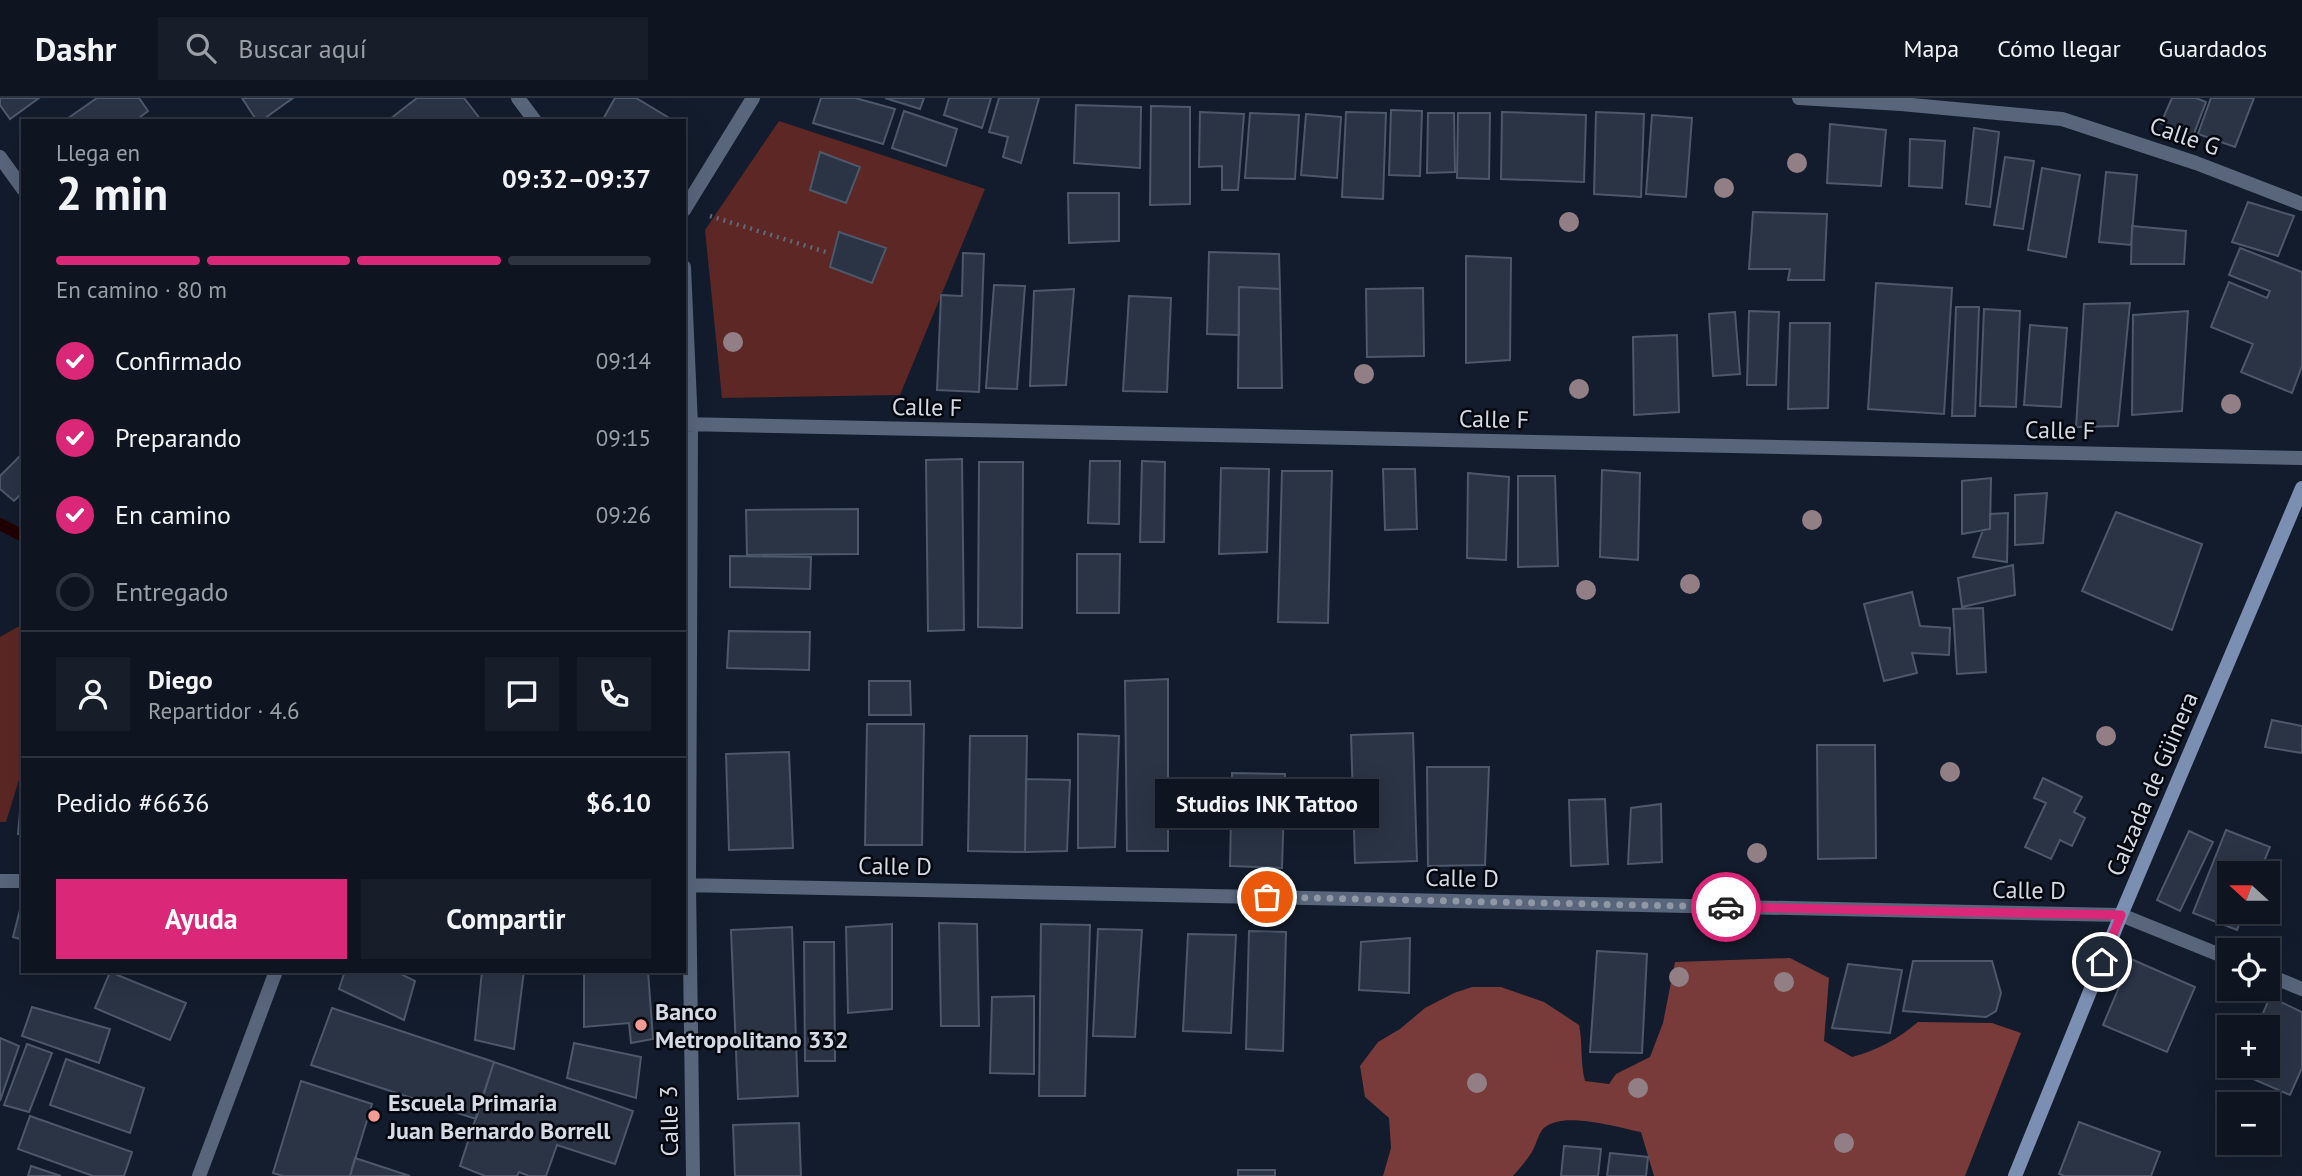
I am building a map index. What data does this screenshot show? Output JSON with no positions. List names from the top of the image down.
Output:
{
  "streets": {
    "main road": ["Calzada de Güinera"],
    "street": [
      "Calle G",
      "Calle F",
      "Calle D",
      "Calle 3"
    ]
  },
  "crossings": [
    ["Calle F", "Calle 3"],
    ["Calzada de Güinera", "Calle D"],
    ["Calle D", "Calle 3"]
  ],
  "places": ["Studios INK Tattoo", "Banco Metropolitano 332", "Escuela Primaria Juan Bernardo Borrell"],
  "north": "left",
  "page": {
    "header": "Dashr",
    "search": "Buscar aquí",
    "nav": ["Mapa", "Cómo llegar", "Guardados"],
    "heading": ["2 min", "Llega en", "09:32–09:37"],
    "panel": [
      "Diego",
      "Repartidor · 4.6",
      "Pedido #6636",
      "$6.10"
    ],
    "bar": "En camino · 80 m",
    "list": [
      ["Confirmado", "09:14"],
      ["Preparando", "09:15"],
      ["En camino", "09:26"],
      "Entregado"
    ],
    "bubble": "Studios INK Tattoo",
    "map_buttons": ["+", "−"],
    "buttons": ["Ayuda", "Compartir"]
  }
}
